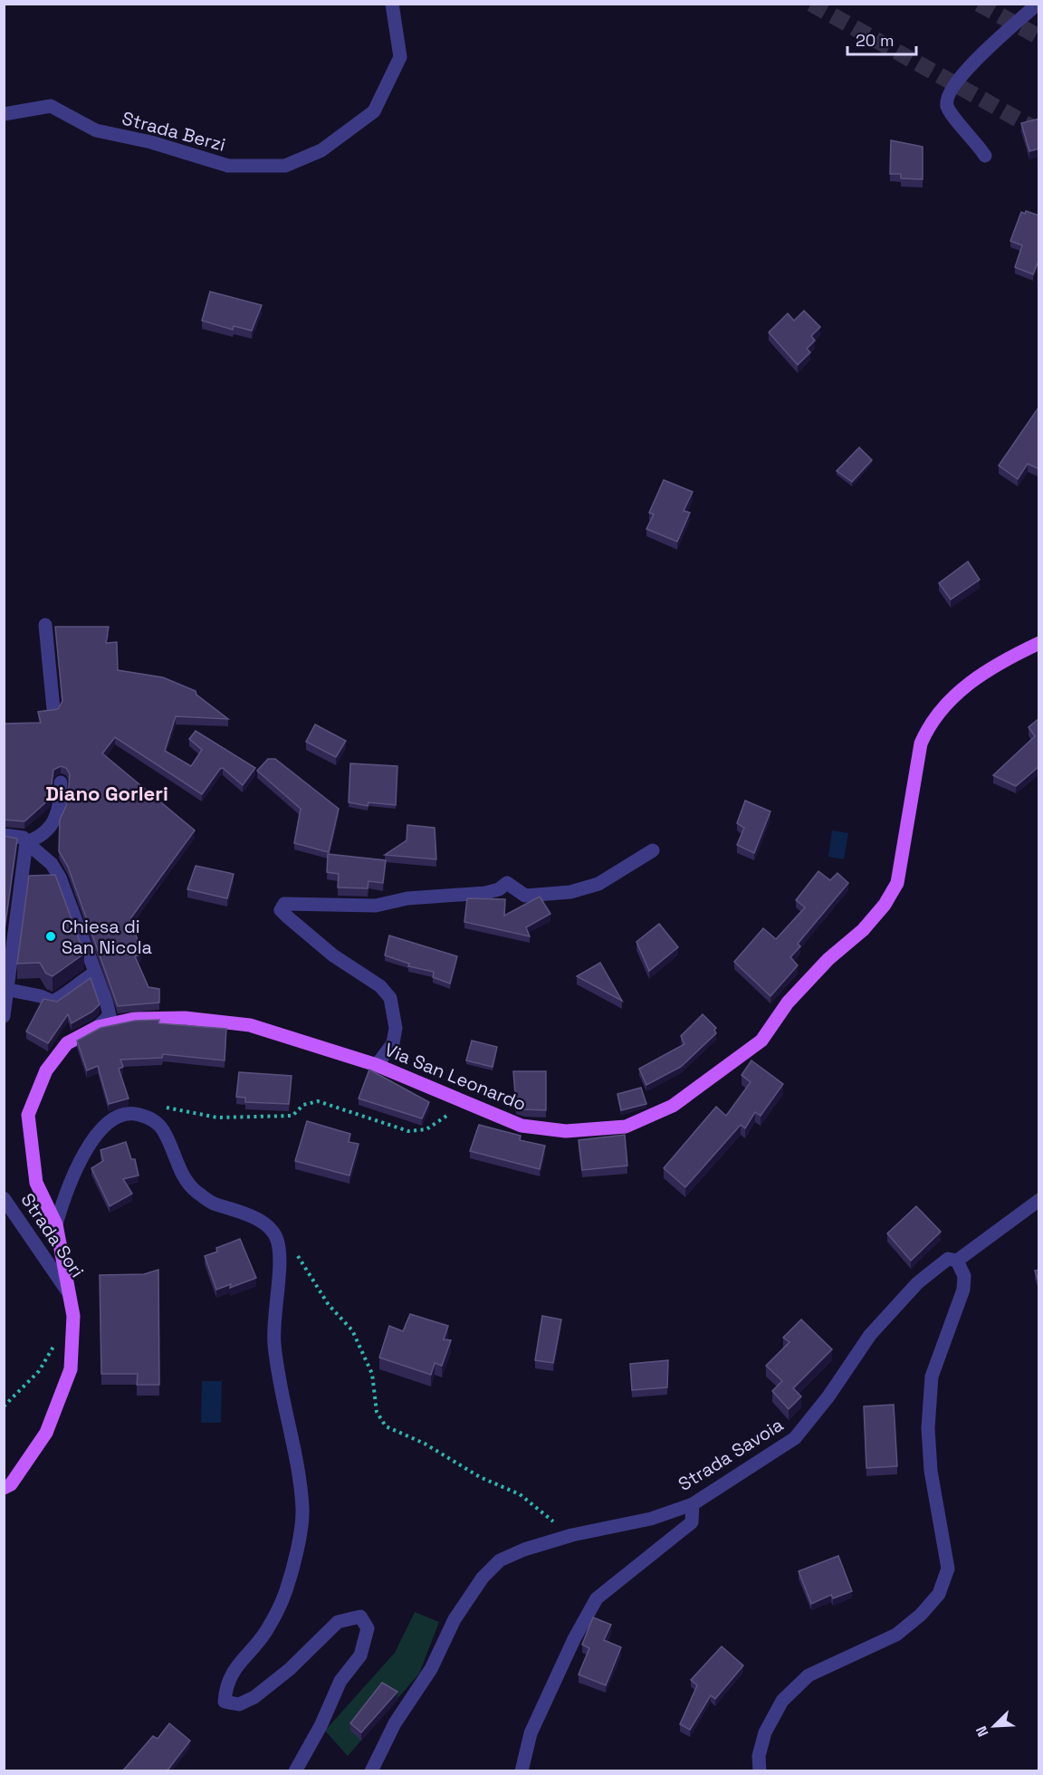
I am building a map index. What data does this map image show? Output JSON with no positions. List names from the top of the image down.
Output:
{
  "streets": {
    "main road": ["Via San Leonardo"],
    "street": ["Strada Berzi", "Strada Sori", "Strada Savoia"]
  },
  "crossings": [
    ["Via San Leonardo", "Strada Sori"]
  ],
  "districts": ["Diano Gorleri"],
  "places": ["Chiesa di San Nicola"],
  "scale_bar": "20 m",
  "north": "bottom left"
}
